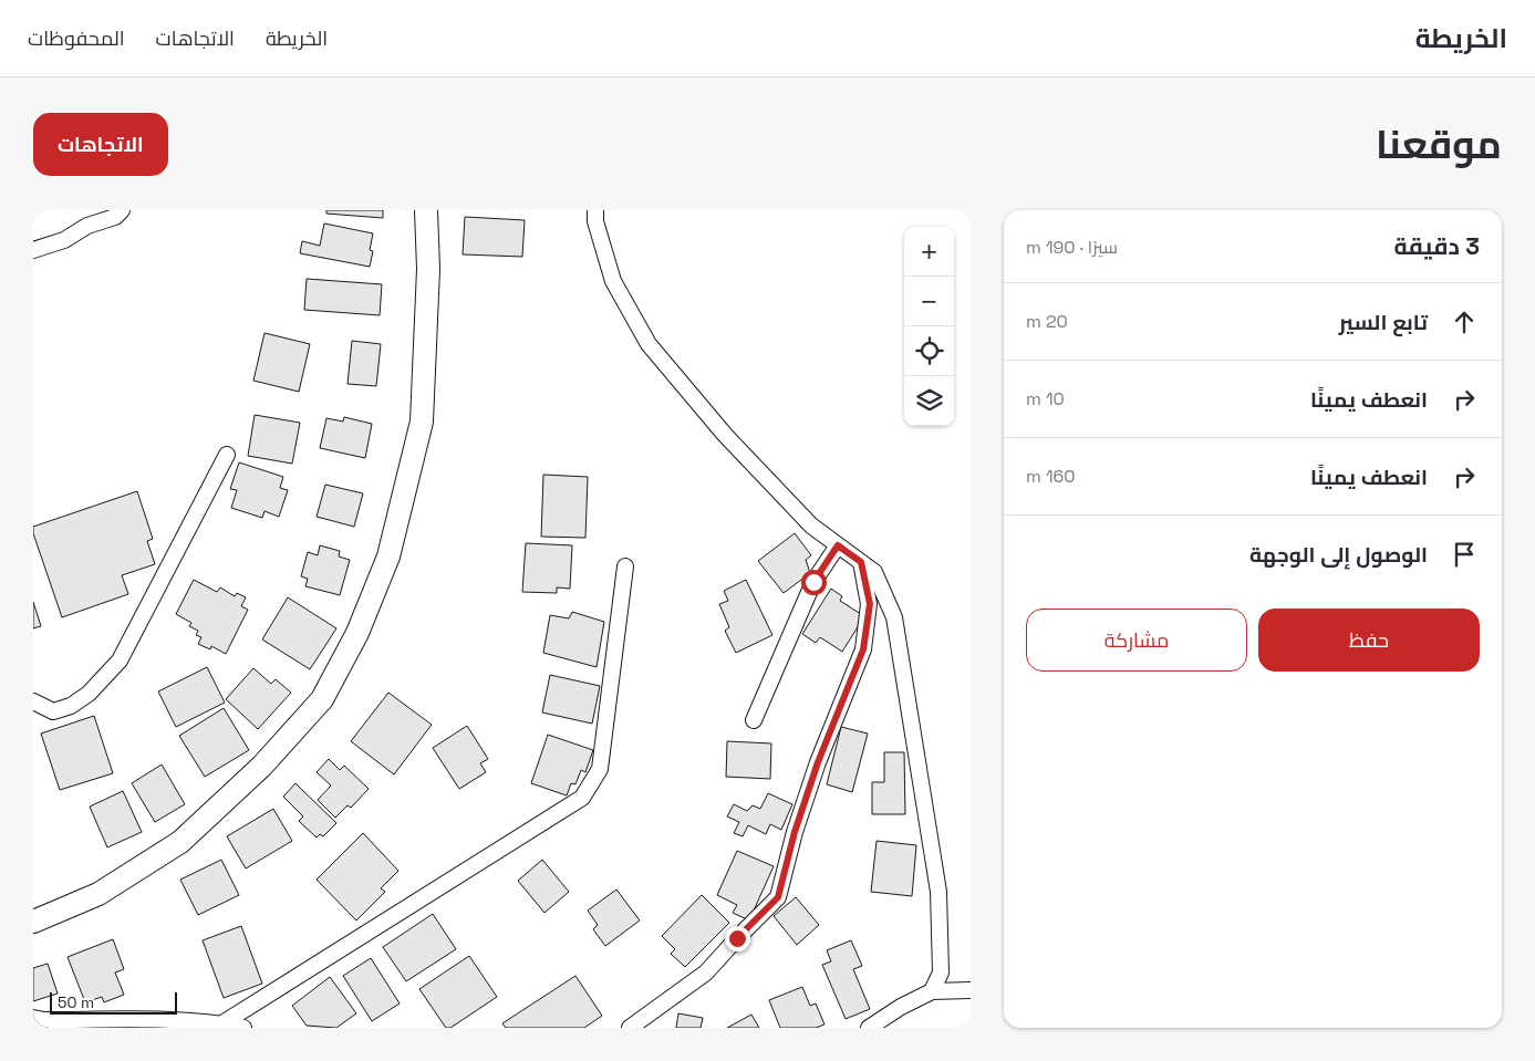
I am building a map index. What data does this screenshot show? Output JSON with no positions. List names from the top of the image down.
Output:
{
  "scale_bar": "50 m",
  "page": {
    "header": "الخريطة",
    "nav": ["الخريطة", "الاتجاهات", "المحفوظات"],
    "title": "موقعنا",
    "buttons": [
      "الاتجاهات",
      ["حفظ", "مشاركة"]
    ],
    "heading": ["3 دقيقة", "سيرًا · 190 m"],
    "map_buttons": ["+", "−"],
    "list": [
      ["تابع السير", "20 m"],
      ["انعطف يمينًا", "10 m"],
      ["انعطف يمينًا", "160 m"],
      "الوصول إلى الوجهة"
    ],
    "scale": "50 m"
  }
}
